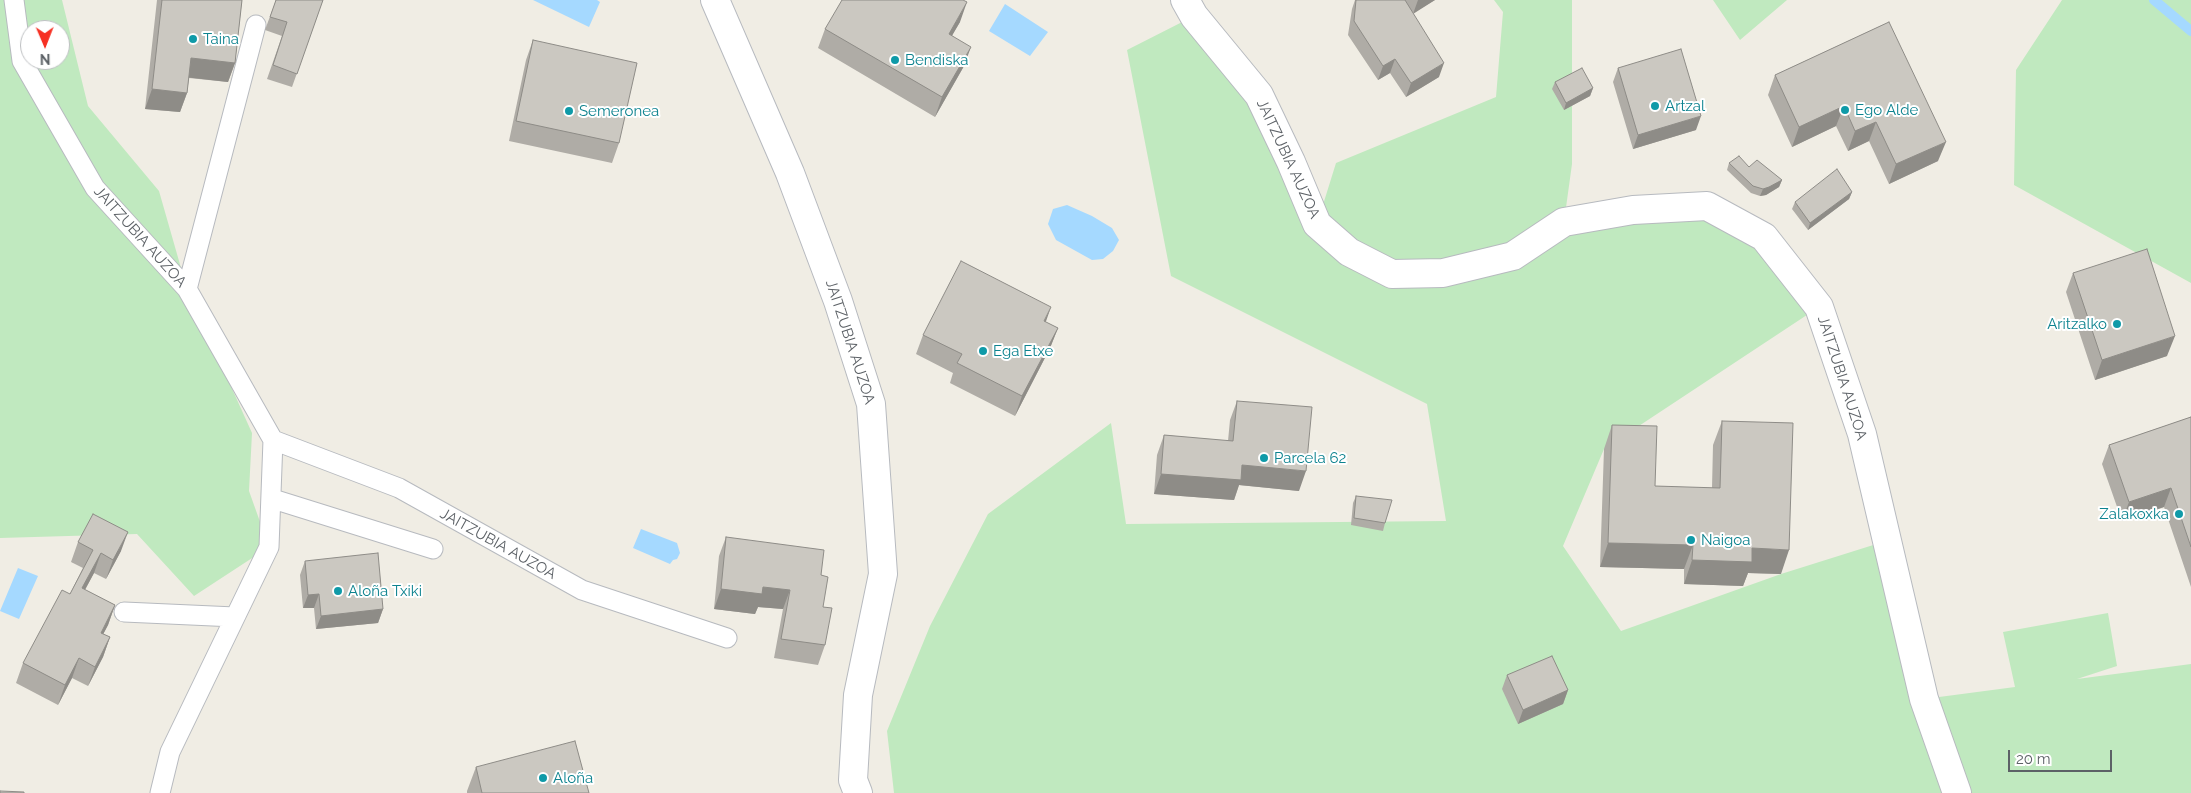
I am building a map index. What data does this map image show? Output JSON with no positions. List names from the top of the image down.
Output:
{
  "streets": {
    "street": ["JAITZUBIA AUZOA"]
  },
  "places": [
    "Taina",
    "Bendiska",
    "Artzal",
    "Ego Alde",
    "Semeronea",
    "Aritzalko",
    "Ega Etxe",
    "Parcela 62",
    "Zalakoxka",
    "Naigoa",
    "Aloña Txiki",
    "Aloña"
  ],
  "scale_bar": "20 m",
  "north": "bottom"
}
